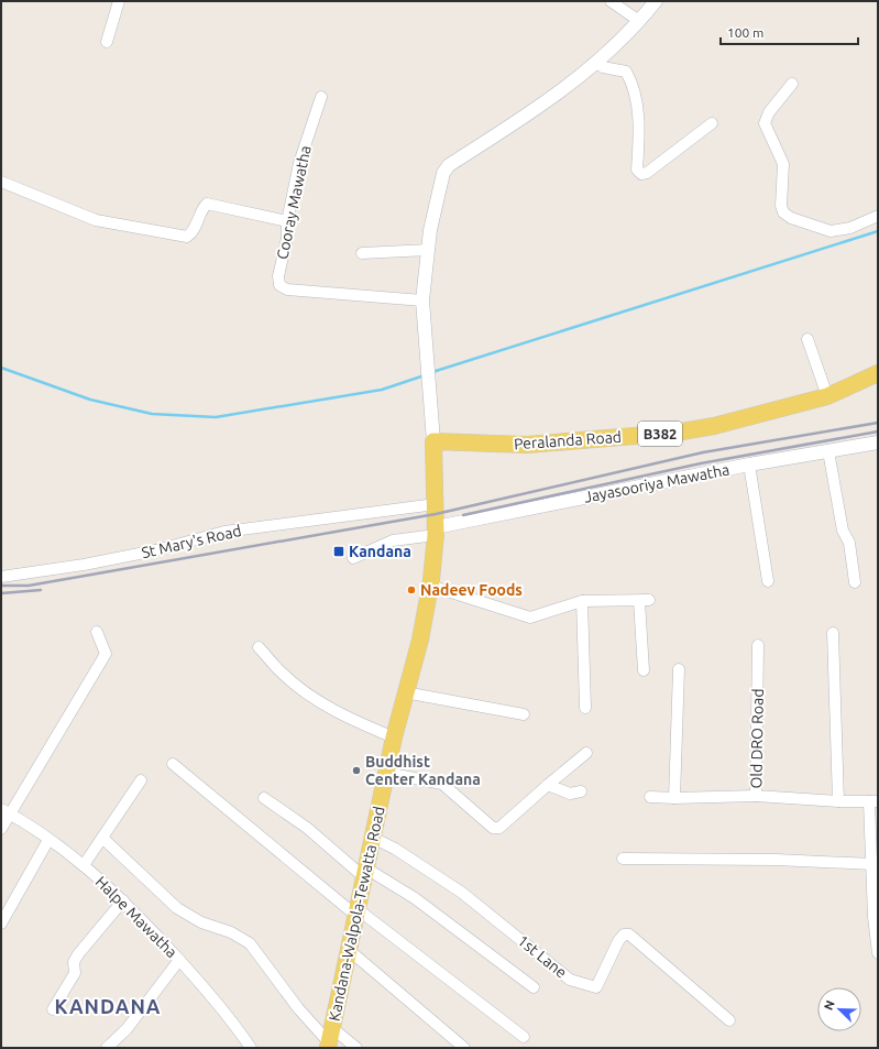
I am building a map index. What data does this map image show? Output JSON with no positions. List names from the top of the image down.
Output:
{
  "streets": {
    "main road": ["B382", "Peralanda Road", "Kandana-Walpola-Tewatta Road"],
    "street": [
      "Cooray Mawatha",
      "Jayasooriya Mawatha",
      "St Mary's Road",
      "Old DRO Road",
      "Halpe Mawatha",
      "1st Lane"
    ]
  },
  "crossings": [
    ["Peralanda Road", "Kandana-Walpola-Tewatta Road"],
    ["Jayasooriya Mawatha", "Kandana-Walpola-Tewatta Road"],
    ["St Mary's Road", "Kandana-Walpola-Tewatta Road"],
    ["Kandana-Walpola-Tewatta Road", "1st Lane"]
  ],
  "districts": ["KANDANA"],
  "places": {
    "transit": ["Kandana"],
    "other": ["Nadeev Foods", "Buddhist Center Kandana"]
  },
  "scale_bar": "100 m",
  "north": "top left"
}
